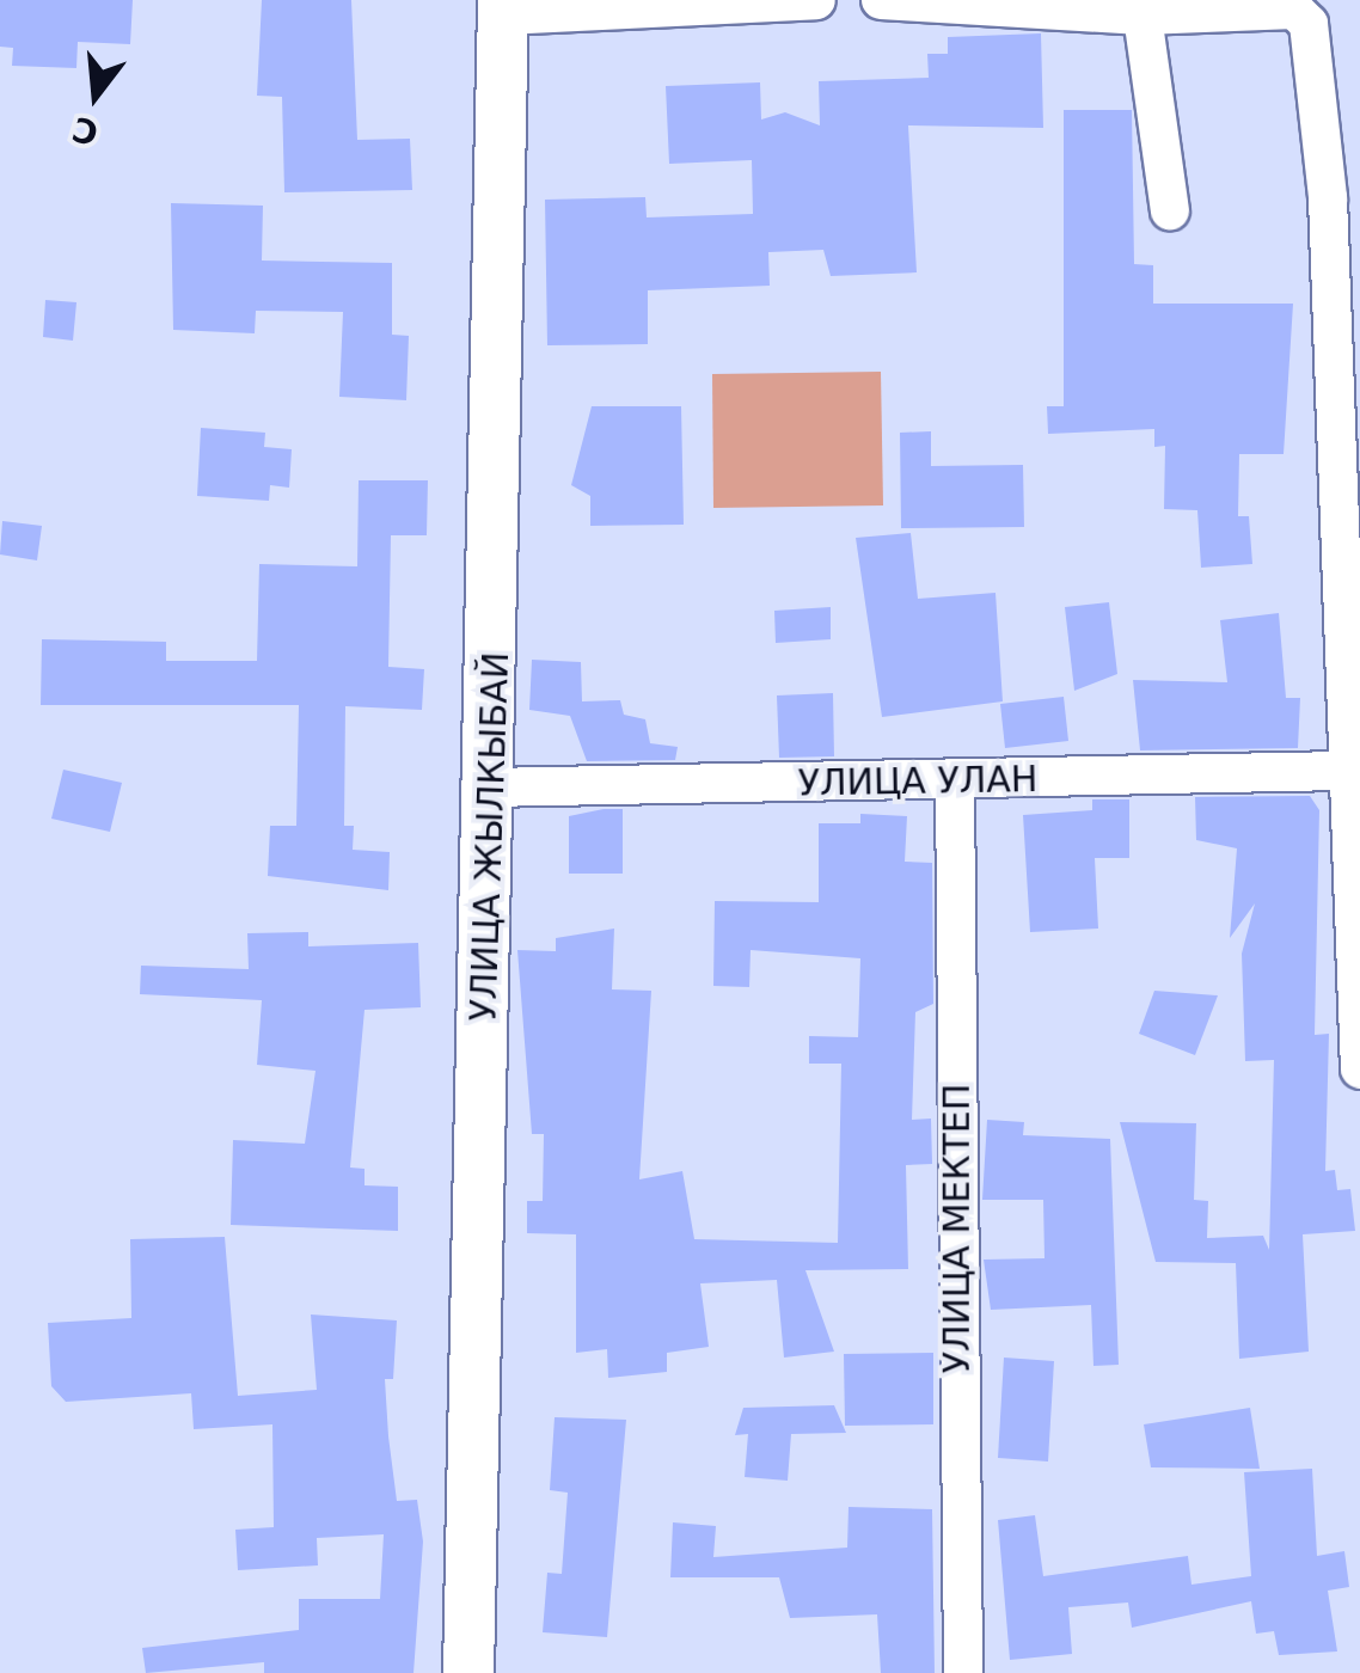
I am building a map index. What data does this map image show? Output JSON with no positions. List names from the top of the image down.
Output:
{
  "streets": {
    "street": ["УЛИЦА УЛАН", "УЛИЦА ЖЫЛКЫБАЙ", "УЛИЦА МЕКТЕП"]
  },
  "crossings": [
    ["УЛИЦА УЛАН", "УЛИЦА ЖЫЛКЫБАЙ"],
    ["УЛИЦА УЛАН", "УЛИЦА МЕКТЕП"]
  ],
  "north": "bottom"
}
